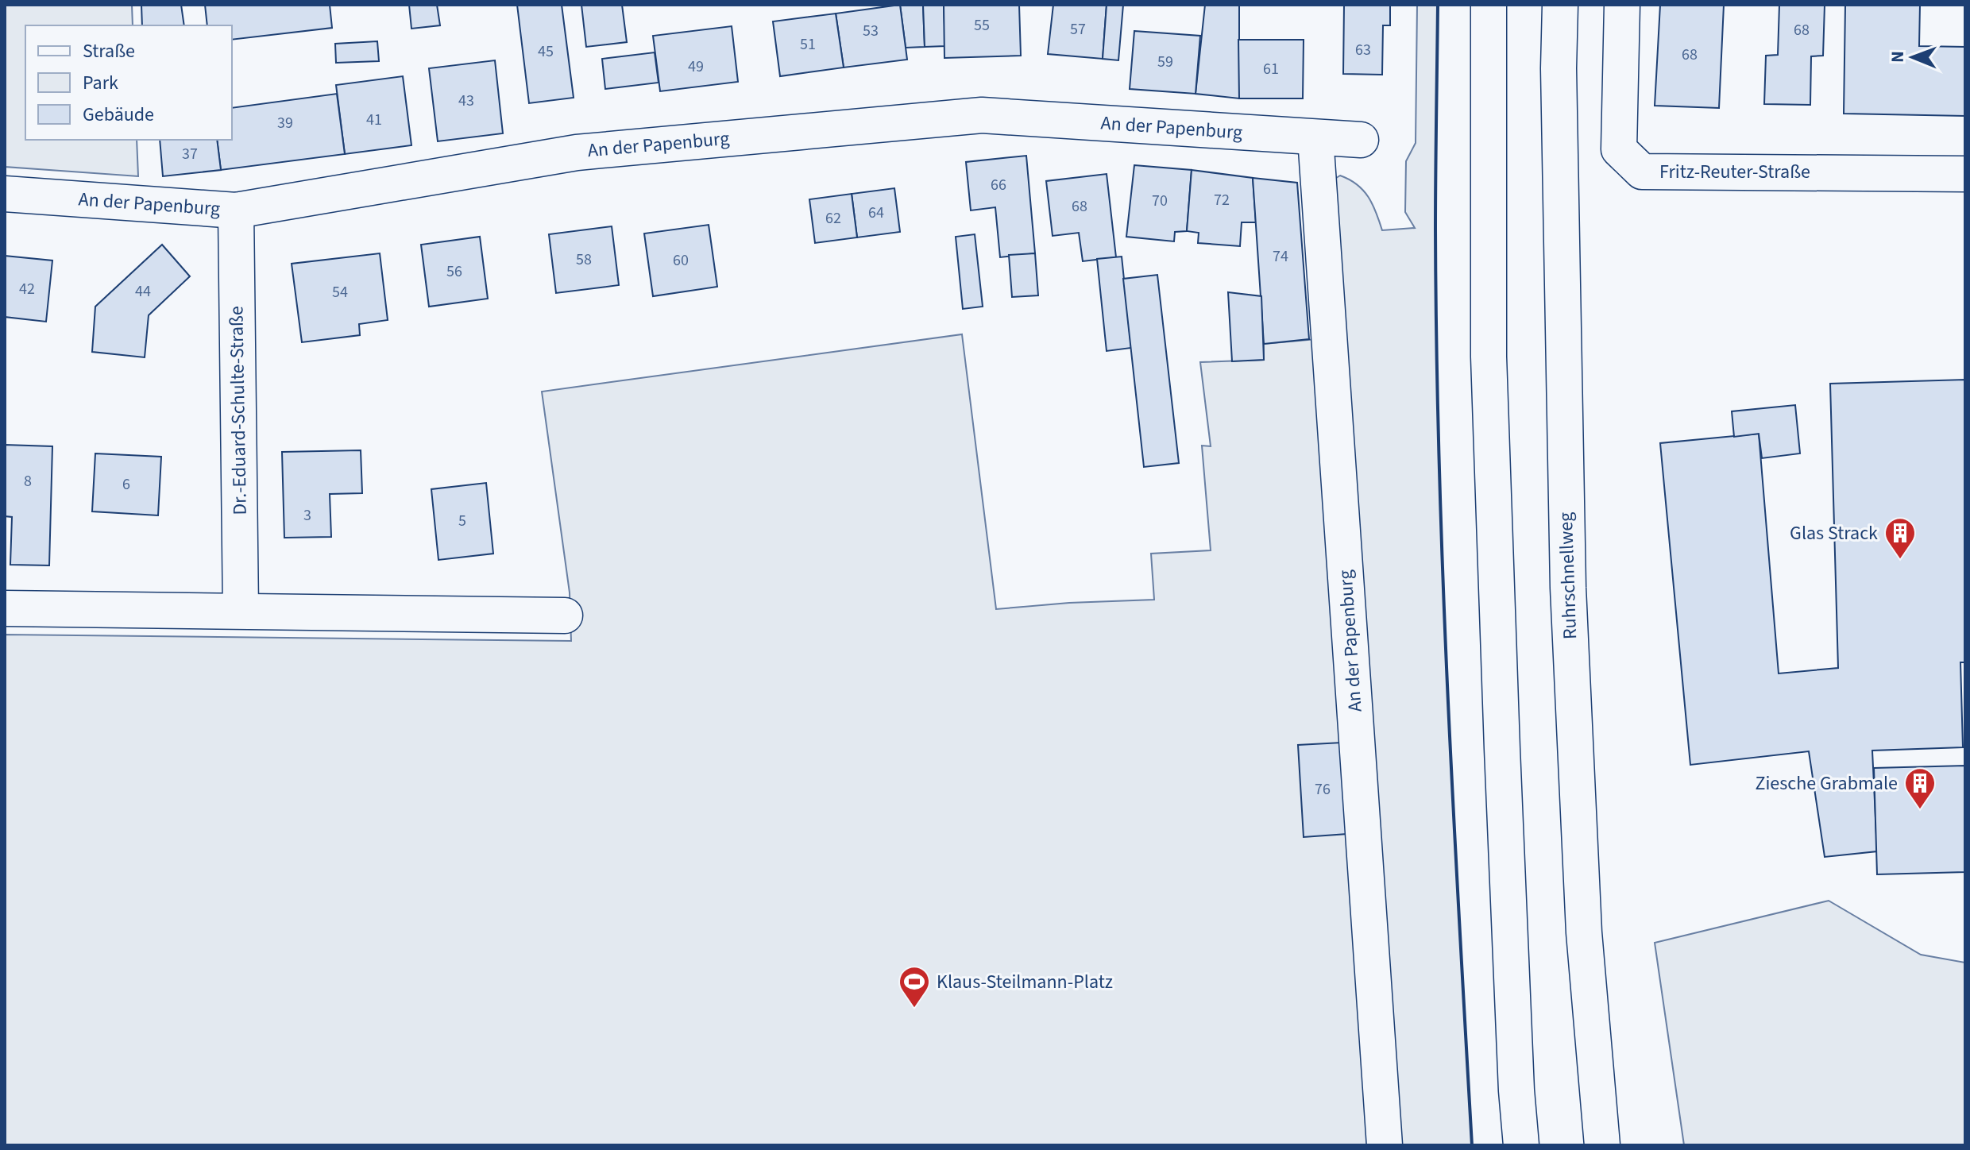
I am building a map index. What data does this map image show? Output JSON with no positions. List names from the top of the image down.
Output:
{
  "streets": {
    "main road": [
      "An der Papenburg",
      "Fritz-Reuter-Straße",
      "Dr.-Eduard-Schulte-Straße",
      "Ruhrschnellweg"
    ]
  },
  "crossings": [
    ["An der Papenburg", "Dr.-Eduard-Schulte-Straße"]
  ],
  "places": {
    "building": ["Glas Strack", "Ziesche Grabmale"],
    "sports": ["Klaus-Steilmann-Platz"]
  },
  "house_numbers": [
    "55",
    "57",
    "68",
    "53",
    "51",
    "63",
    "45",
    "68",
    "59",
    "49",
    "61",
    "43",
    "41",
    "39",
    "37",
    "66",
    "72",
    "70",
    "68",
    "64",
    "62",
    "74",
    "58",
    "60",
    "56",
    "42",
    "44",
    "54",
    "8",
    "6",
    "3",
    "5",
    "76"
  ],
  "legend": ["Straße", "Park", "Gebäude"],
  "north": "left"
}
